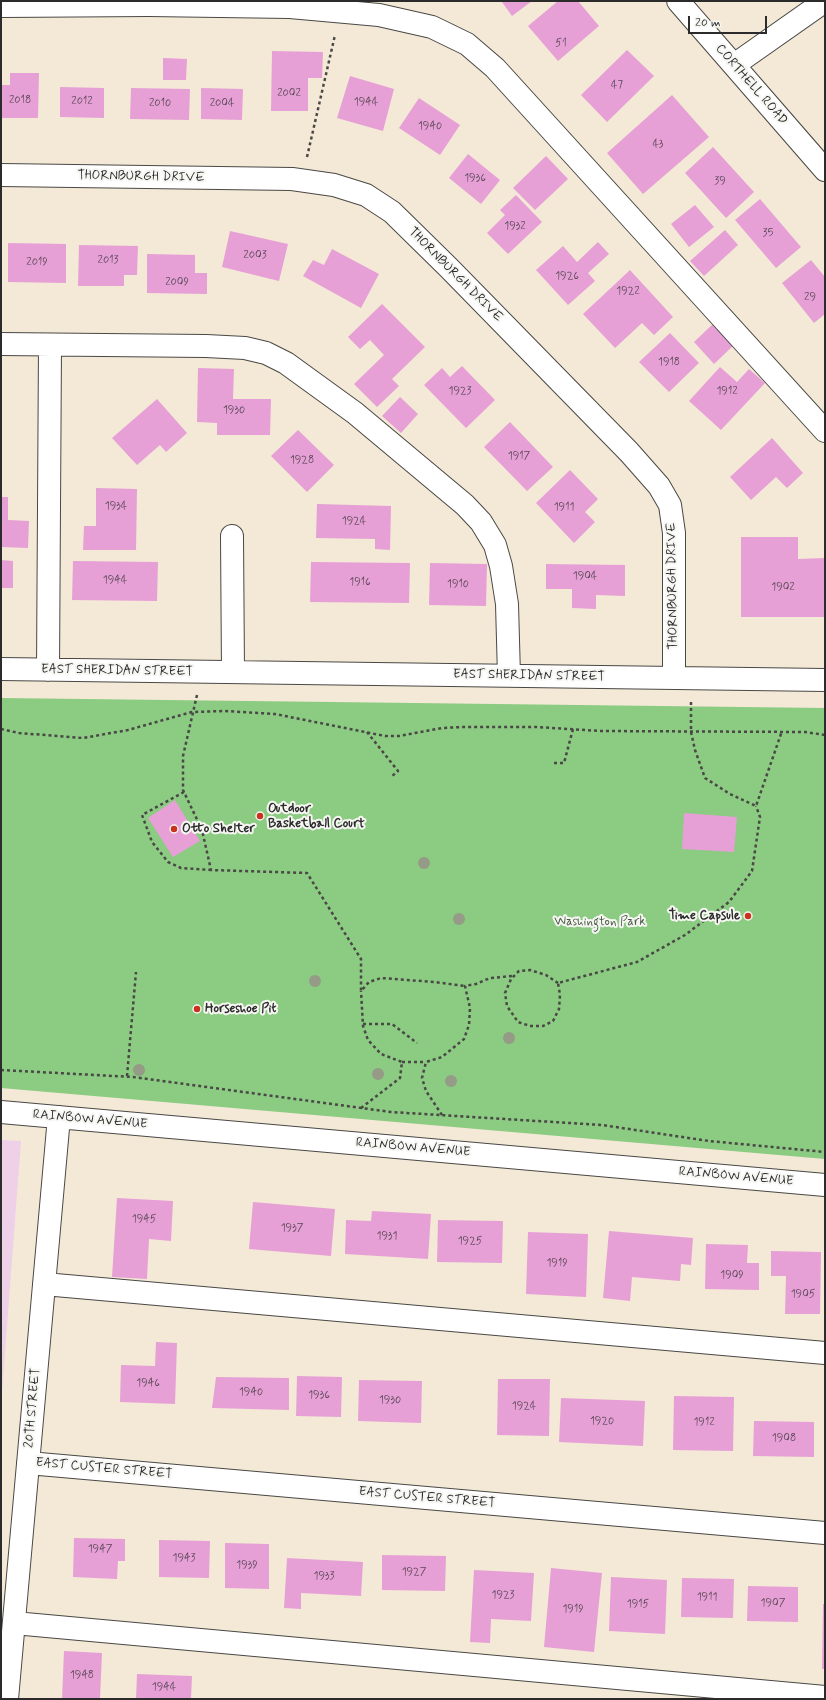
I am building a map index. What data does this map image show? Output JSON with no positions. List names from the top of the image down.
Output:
{
  "streets": {
    "street": [
      "CORTHELL ROAD",
      "THORNBURGH DRIVE",
      "EAST SHERIDAN STREET",
      "RAINBOW AVENUE",
      "20TH STREET",
      "EAST CUSTER STREET"
    ]
  },
  "crossings": [
    ["THORNBURGH DRIVE", "EAST SHERIDAN STREET"],
    ["RAINBOW AVENUE", "20TH STREET"],
    ["20TH STREET", "EAST CUSTER STREET"]
  ],
  "parks": ["Washington Park"],
  "places": [
    "Outdoor Basketball Court",
    "Otto Shelter",
    "Time Capsule",
    "Horseshoe Pit"
  ],
  "house_numbers": [
    "51",
    "47",
    "2002",
    "2018",
    "2012",
    "1944",
    "2010",
    "2004",
    "1940",
    "43",
    "1936",
    "39",
    "1932",
    "35",
    "2003",
    "2013",
    "2019",
    "1926",
    "2009",
    "1922",
    "29",
    "1918",
    "1923",
    "1912",
    "1930",
    "1917",
    "1928",
    "1934",
    "1911",
    "1924",
    "1904",
    "1944",
    "1916",
    "1910",
    "1902",
    "1945",
    "1937",
    "1931",
    "1925",
    "1919",
    "1909",
    "1905",
    "1946",
    "1940",
    "1936",
    "1930",
    "1924",
    "1920",
    "1912",
    "1908",
    "1947",
    "1943",
    "1939",
    "1927",
    "1933",
    "1923",
    "1911",
    "1907",
    "1915",
    "1919",
    "1948",
    "1944"
  ],
  "scale_bar": "20 m"
}
